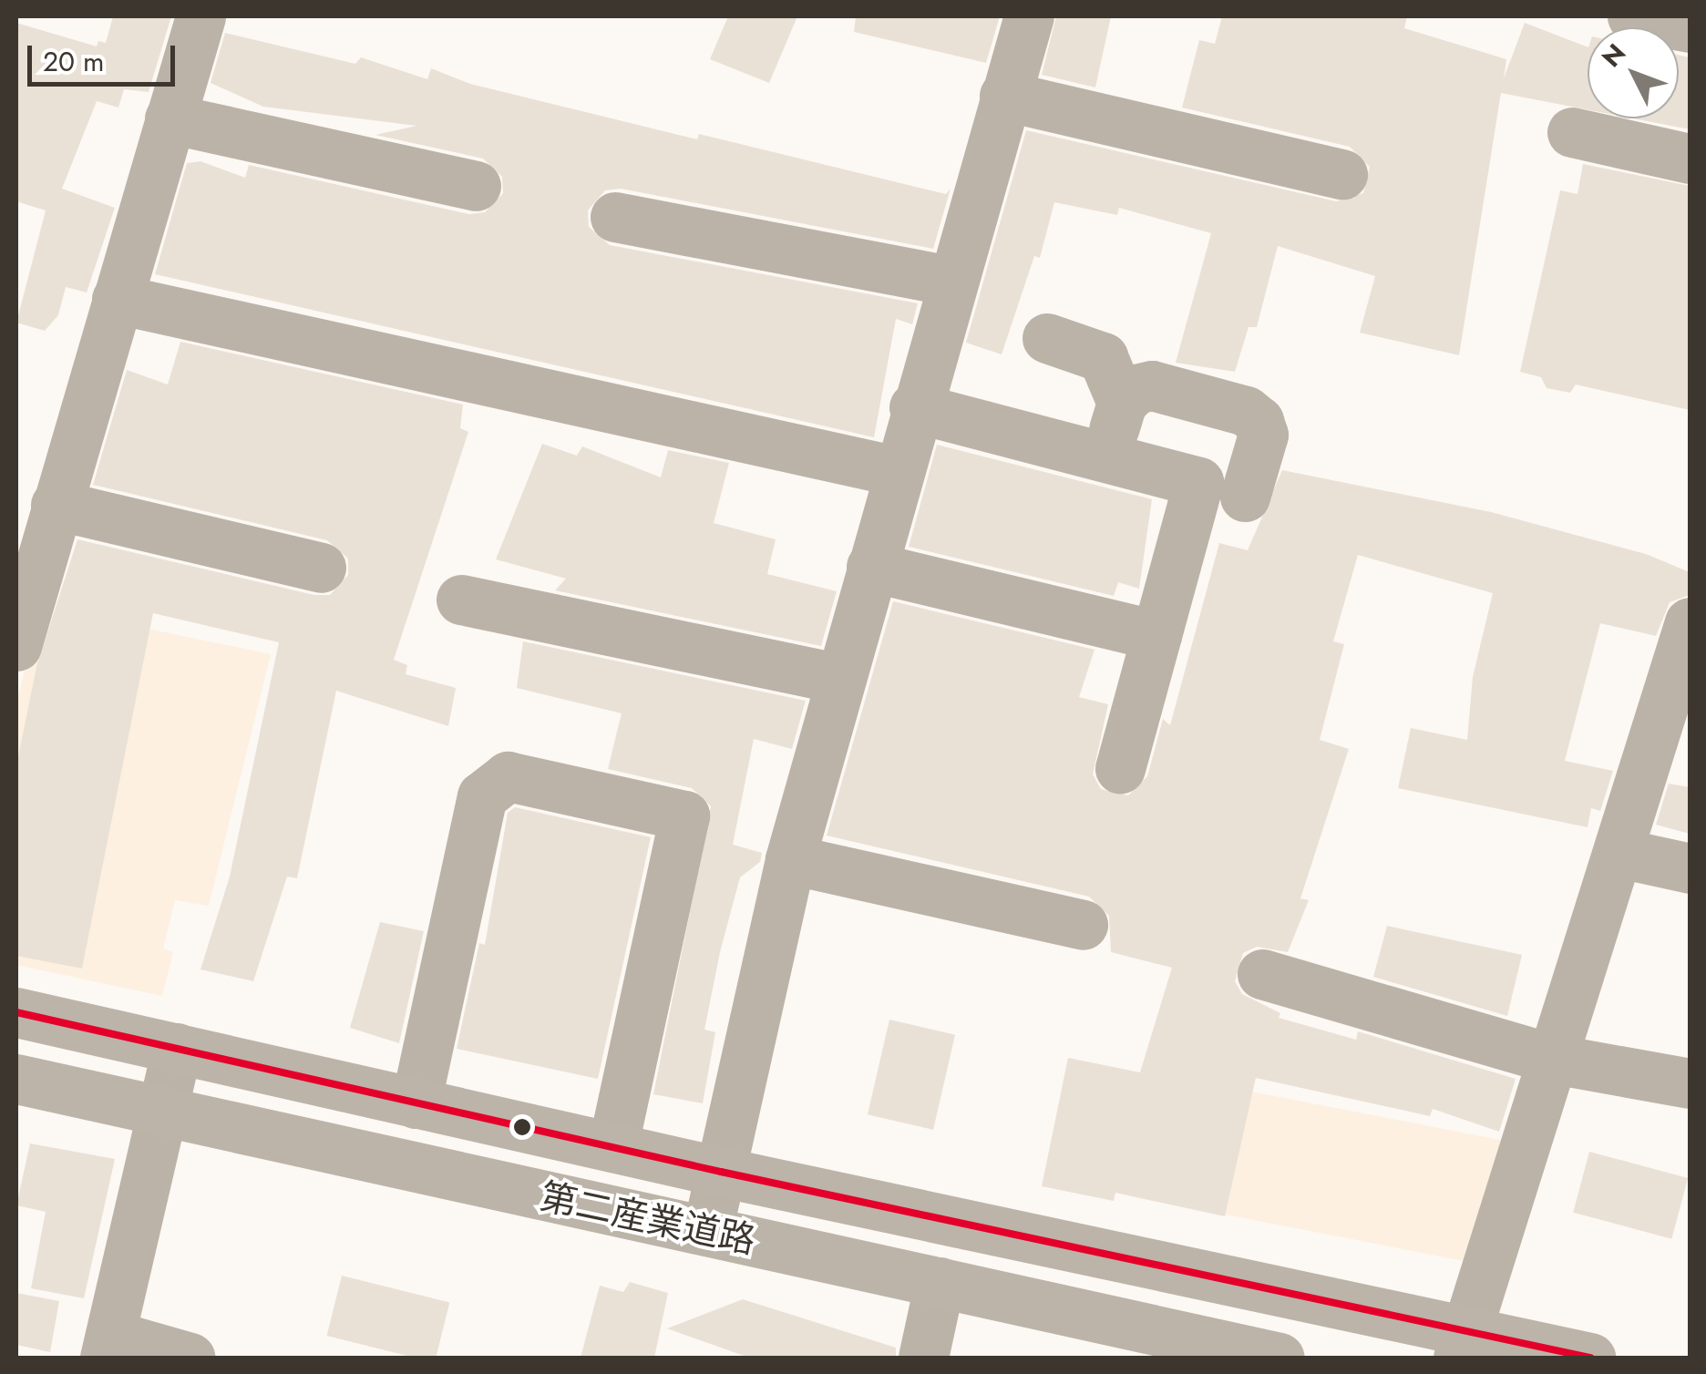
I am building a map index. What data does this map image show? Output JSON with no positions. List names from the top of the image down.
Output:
{
  "streets": {
    "main road": ["第二産業道路"]
  },
  "scale_bar": "20 m",
  "north": "top left"
}
